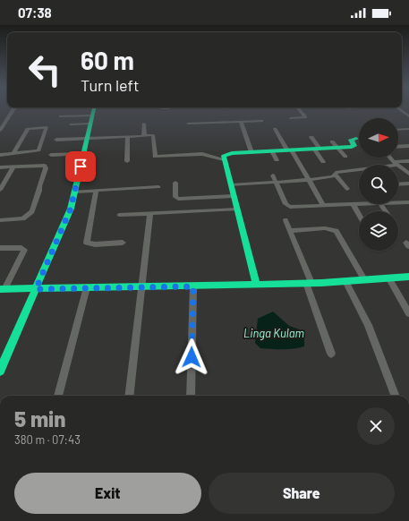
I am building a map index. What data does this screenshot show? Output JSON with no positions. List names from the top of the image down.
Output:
{
  "water": ["Linga Kulam"],
  "north": "right",
  "page": {
    "status": "07:38",
    "turn": ["60 m", "Turn left"],
    "heading": ["5 min", "380 m · 07:43"],
    "buttons": ["Exit", "Share"]
  }
}
